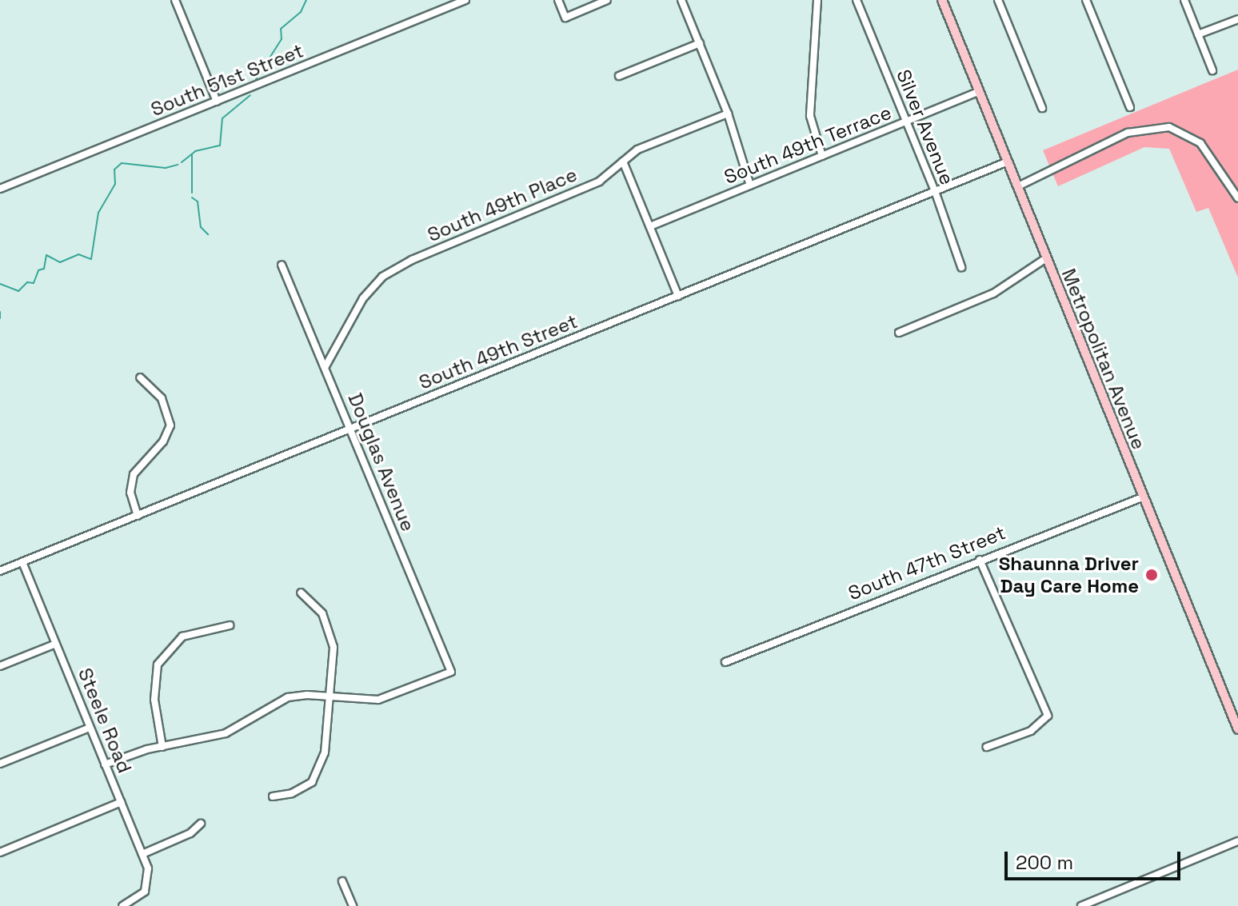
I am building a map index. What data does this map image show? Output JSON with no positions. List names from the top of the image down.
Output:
{
  "streets": {
    "main road": ["Metropolitan Avenue"],
    "street": [
      "South 51st Street",
      "Silver Avenue",
      "South 49th Terrace",
      "South 49th Place",
      "South 49th Street",
      "Douglas Avenue",
      "South 47th Street",
      "Steele Road"
    ]
  },
  "crossings": [
    ["Silver Avenue", "South 49th Terrace"],
    ["Silver Avenue", "South 49th Street"],
    ["South 49th Terrace", "Metropolitan Avenue"],
    ["South 49th Place", "Douglas Avenue"],
    ["South 49th Street", "Metropolitan Avenue"],
    ["South 49th Street", "Douglas Avenue"],
    ["South 49th Street", "Steele Road"],
    ["Metropolitan Avenue", "South 47th Street"]
  ],
  "places": ["Shaunna Driver Day Care Home"],
  "scale_bar": "200 m"
}
